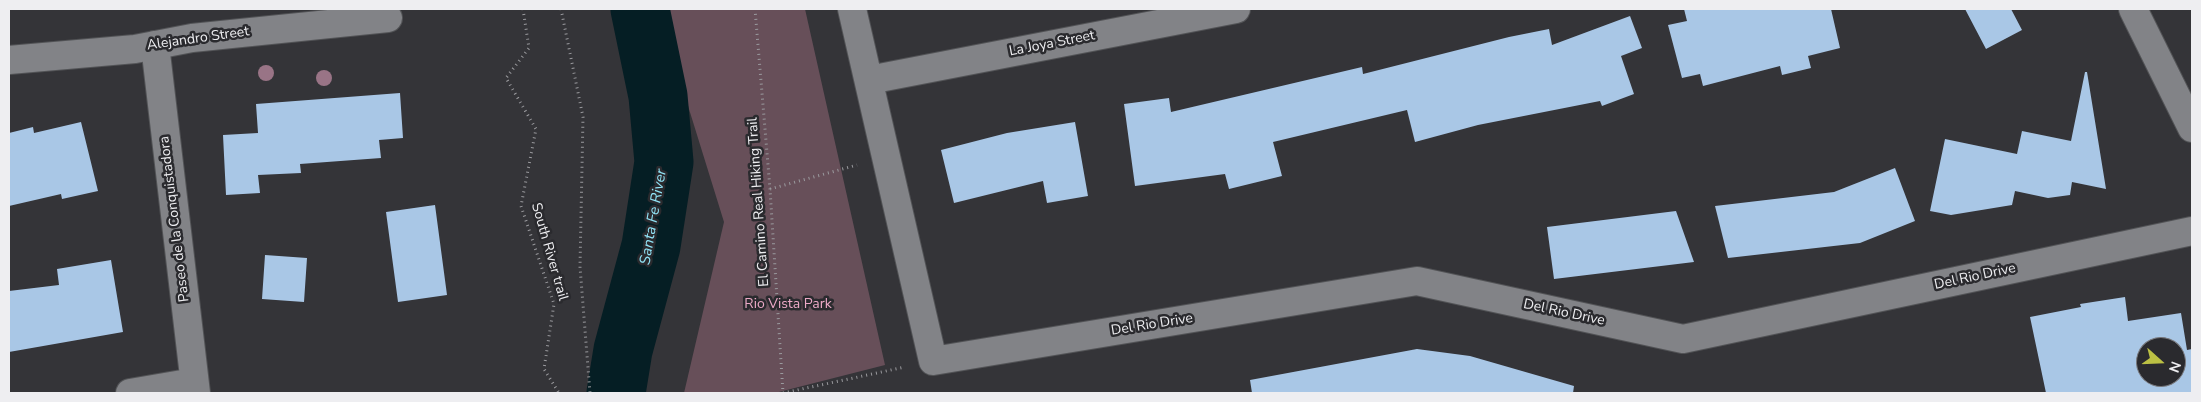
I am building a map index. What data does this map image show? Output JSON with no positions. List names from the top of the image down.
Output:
{
  "streets": {
    "street": [
      "Alejandro Street",
      "La Joya Street",
      "Paseo de la Conquistadora",
      "Del Rio Drive"
    ],
    "path": ["El Camino Real Hiking Trail", "South River trail"]
  },
  "crossings": [
    ["Alejandro Street", "Paseo de la Conquistadora"]
  ],
  "water": ["Santa Fe River"],
  "parks": ["Rio Vista Park"],
  "north": "right"
}
